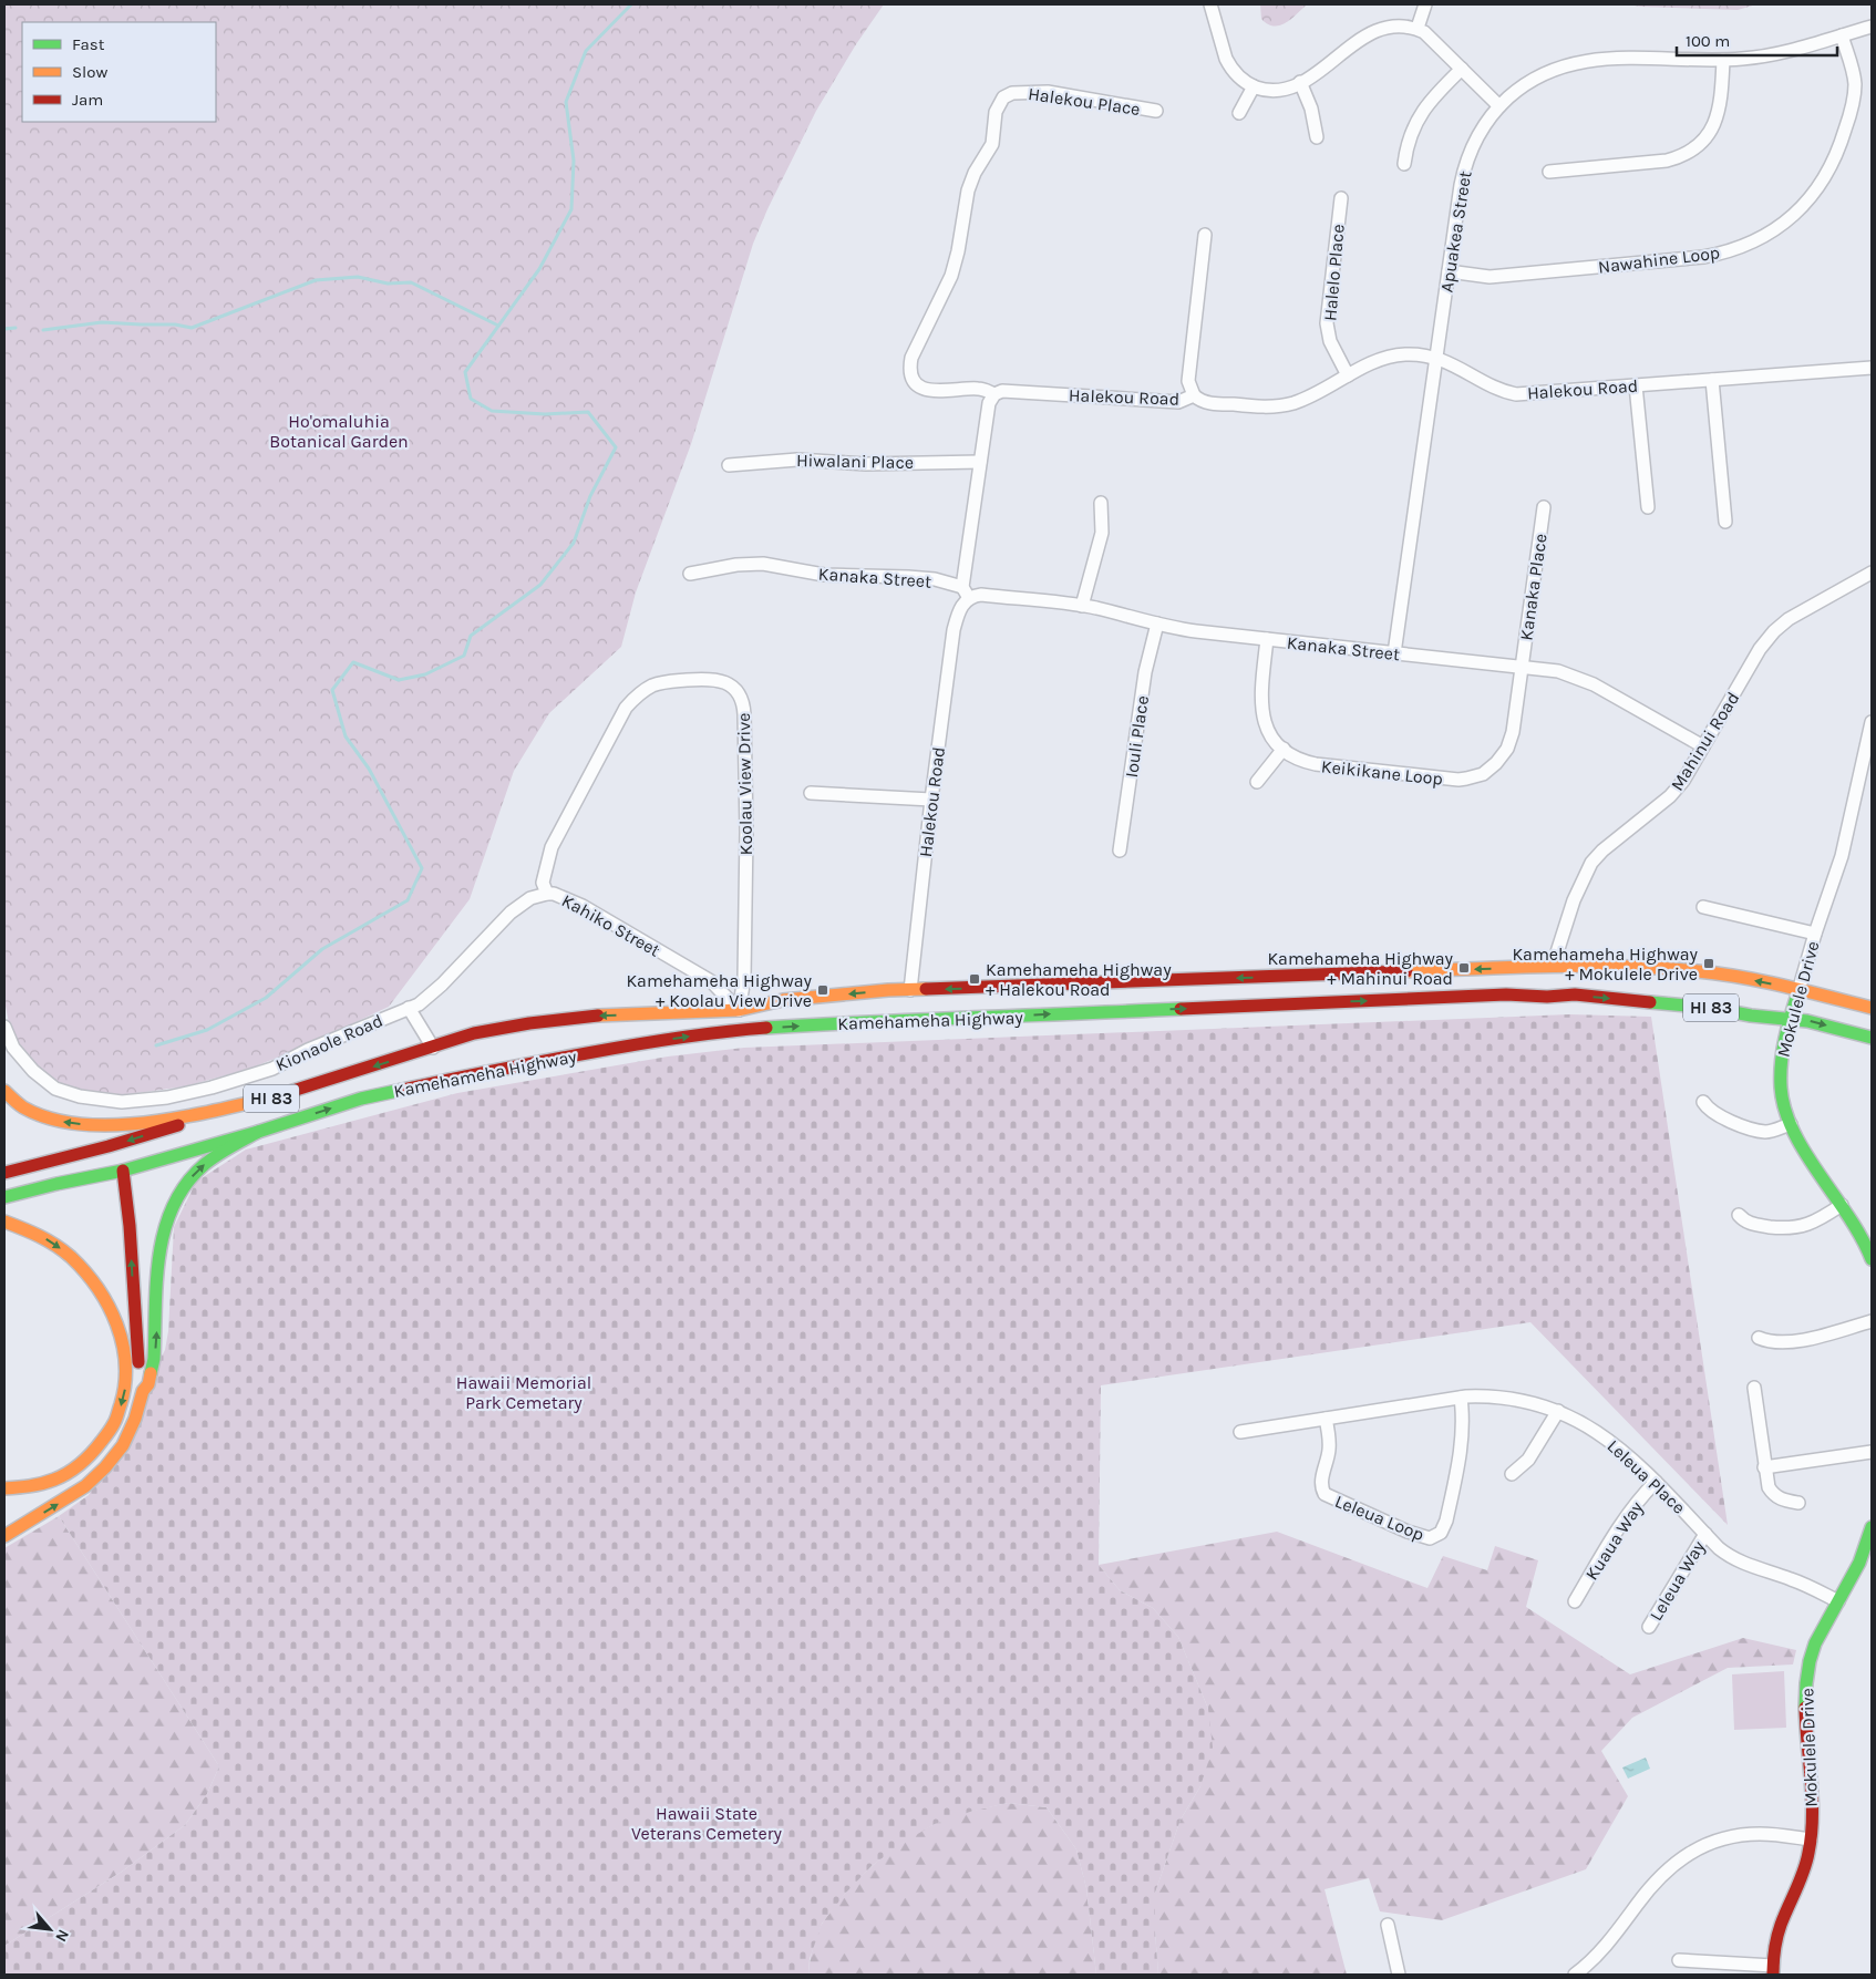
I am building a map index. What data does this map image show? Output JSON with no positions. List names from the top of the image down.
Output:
{
  "streets": {
    "main road": ["Mokulele Drive", "HI 83", "Kamehameha Highway"],
    "street": [
      "Halekou Place",
      "Apuakea Street",
      "Nawahine Loop",
      "Halelo Place",
      "Halekou Road",
      "Hiwalani Place",
      "Kanaka Street",
      "Kanaka Place",
      "Iouli Place",
      "Mahinui Road",
      "Keikikane Loop",
      "Koolau View Drive",
      "Kahiko Street",
      "Kionaole Road",
      "Leleua Place",
      "Leleua Loop",
      "Kuaua Way",
      "Leleua Way"
    ]
  },
  "crossings": [
    ["Halekou Place", "Halekou Road"],
    ["Apuakea Street", "Nawahine Loop"],
    ["Apuakea Street", "Halekou Road"],
    ["Apuakea Street", "Kanaka Street"],
    ["Halelo Place", "Halekou Road"],
    ["Halekou Road", "Kanaka Street"],
    ["Halekou Road", "HI 83"],
    ["Halekou Road", "Kamehameha Highway"],
    ["Kanaka Street", "Kanaka Place"],
    ["Kanaka Street", "Iouli Place"],
    ["Kanaka Street", "Mahinui Road"],
    ["Kanaka Street", "Keikikane Loop"],
    ["Kanaka Place", "Keikikane Loop"],
    ["Mahinui Road", "HI 83"],
    ["Mahinui Road", "Kamehameha Highway"],
    ["Koolau View Drive", "Kahiko Street"],
    ["Koolau View Drive", "HI 83"],
    ["Koolau View Drive", "Kamehameha Highway"],
    ["Kahiko Street", "HI 83"],
    ["Kahiko Street", "Kamehameha Highway"],
    ["Kahiko Street", "Kionaole Road"],
    ["Mokulele Drive", "HI 83"],
    ["Mokulele Drive", "Kamehameha Highway"],
    ["Mokulele Drive", "Leleua Place"],
    ["HI 83", "Kamehameha Highway"],
    ["Leleua Place", "Leleua Loop"],
    ["Leleua Place", "Kuaua Way"],
    ["Leleua Place", "Leleua Way"]
  ],
  "parks": ["Ho'omaluhia Botanical Garden", "Hawaii Memorial Park Cemetary", "Hawaii State Veterans Cemetery"],
  "places": {
    "transit": [
      "Kamehameha Highway + Mokulele Drive",
      "Kamehameha Highway + Mahinui Road",
      "Kamehameha Highway + Halekou Road",
      "Kamehameha Highway + Koolau View Drive"
    ]
  },
  "legend": ["Fast", "Slow", "Jam"],
  "scale_bar": "100 m",
  "north": "bottom right"
}
